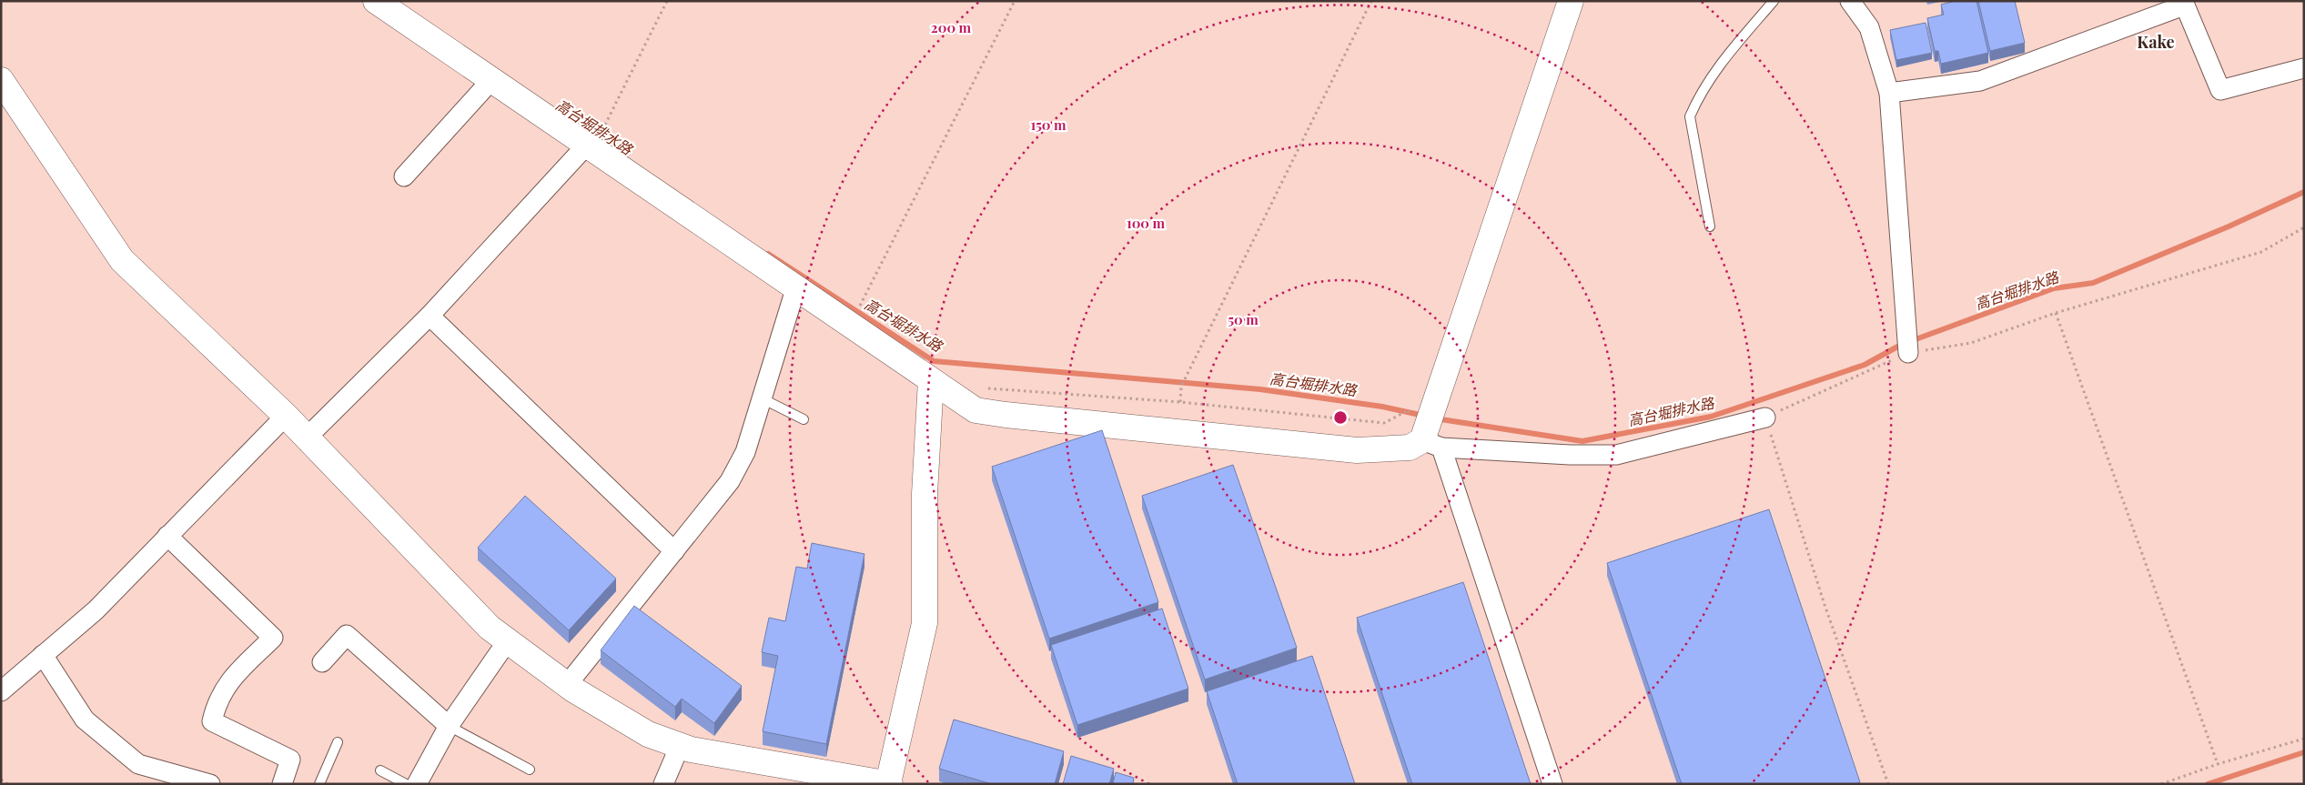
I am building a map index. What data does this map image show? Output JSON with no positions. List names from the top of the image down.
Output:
{
  "districts": ["Kake"],
  "water": ["高台堀排水路"],
  "rings": [
    "200 m",
    "150 m",
    "100 m",
    "50 m"
  ]
}
